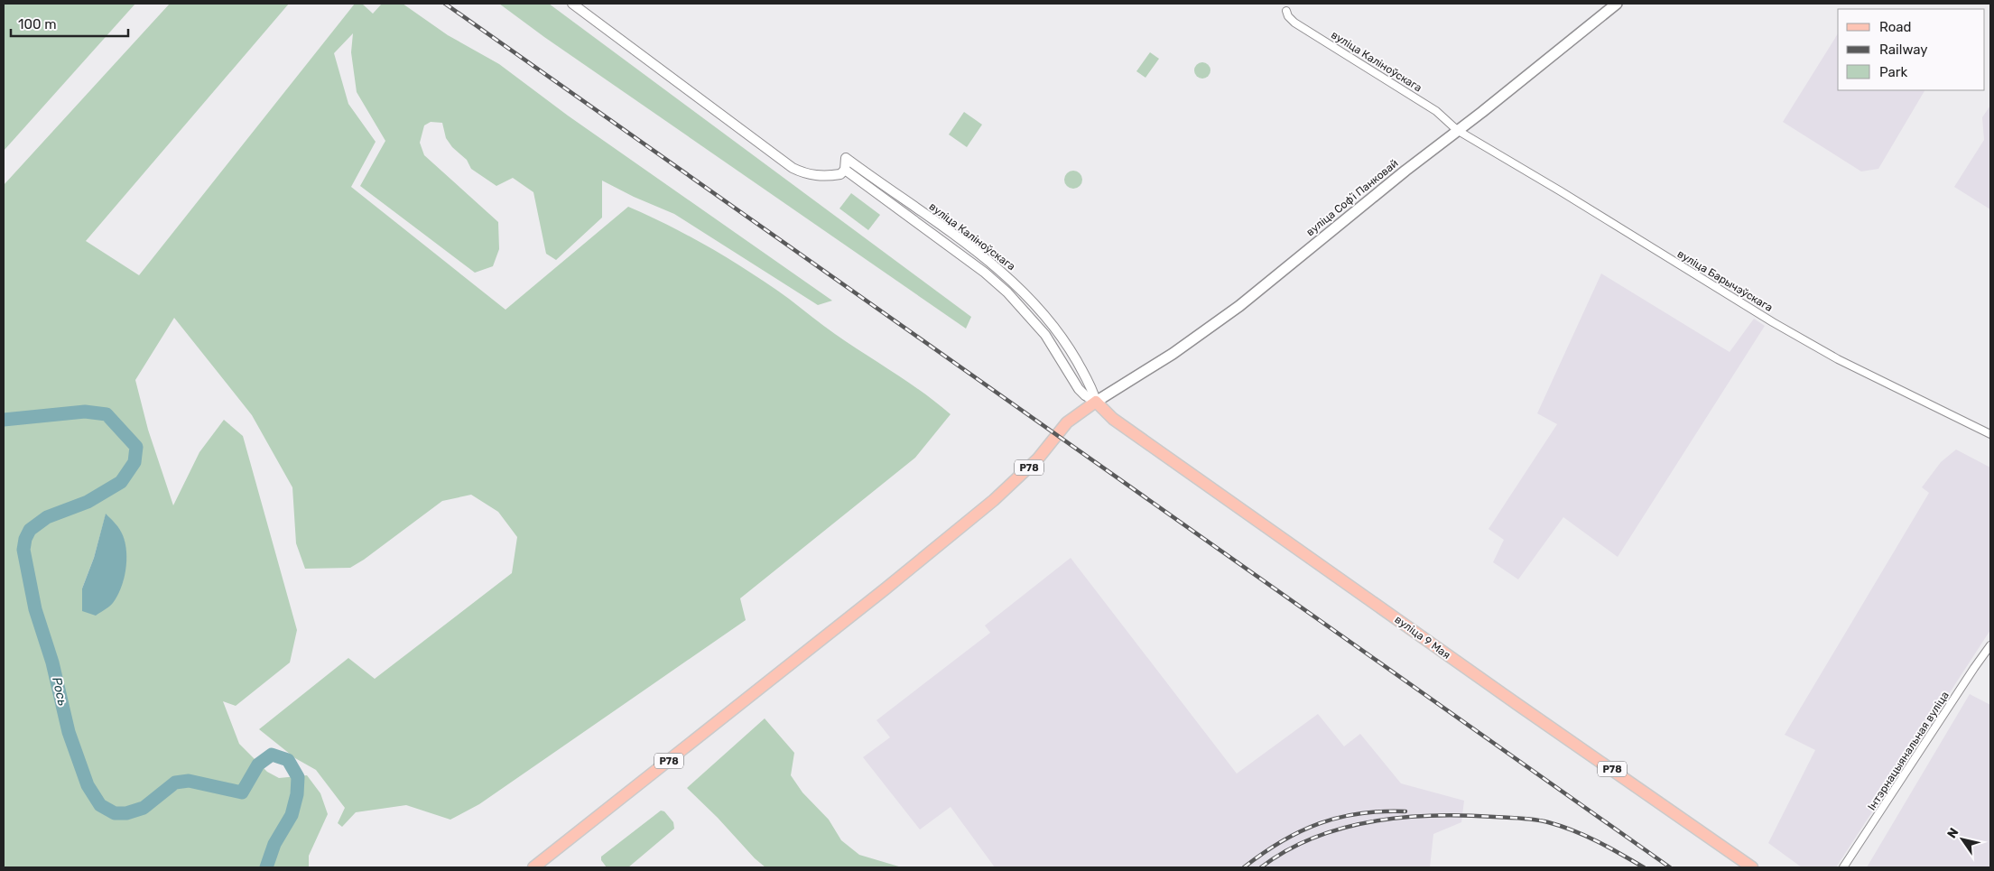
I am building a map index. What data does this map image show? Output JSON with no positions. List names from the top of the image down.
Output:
{
  "streets": {
    "main road": ["вуліца Софʼі Панковай", "Р78", "вуліца 9 Мая"],
    "street": ["вуліца Каліноўскага", "вуліца Барычэўскага", "Інтэрнацыянальная вуліца"]
  },
  "crossings": [
    ["вуліца Каліноўскага", "вуліца Софʼі Панковай"],
    ["вуліца Каліноўскага", "вуліца Барычэўскага"],
    ["вуліца Каліноўскага", "Р78"],
    ["вуліца Каліноўскага", "вуліца 9 Мая"],
    ["вуліца Софʼі Панковай", "вуліца Барычэўскага"],
    ["вуліца Софʼі Панковай", "Р78"],
    ["вуліца Софʼі Панковай", "вуліца 9 Мая"],
    ["Р78", "вуліца 9 Мая"]
  ],
  "water": ["Рось"],
  "legend": ["Road", "Railway", "Park"],
  "scale_bar": "100 m",
  "north": "top left"
}
